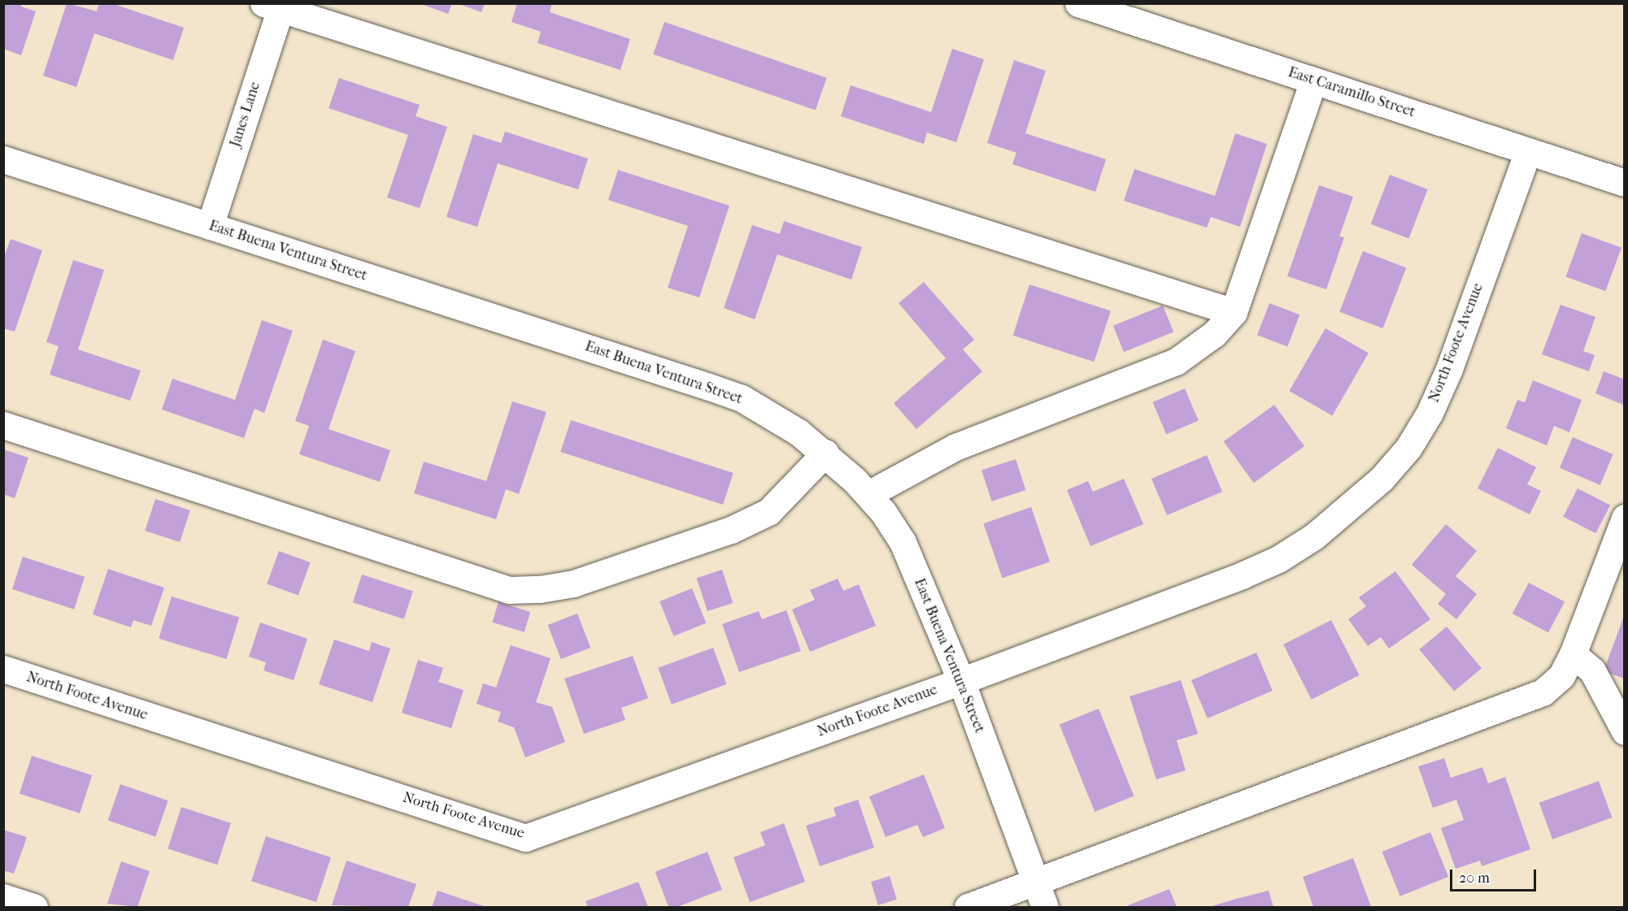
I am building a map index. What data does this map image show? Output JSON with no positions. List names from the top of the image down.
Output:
{
  "streets": {
    "street": [
      "East Caramillo Street",
      "Janes Lane",
      "East Buena Ventura Street",
      "North Foote Avenue"
    ]
  },
  "crossings": [
    ["East Caramillo Street", "North Foote Avenue"],
    ["Janes Lane", "East Buena Ventura Street"],
    ["East Buena Ventura Street", "North Foote Avenue"]
  ],
  "scale_bar": "20 m"
}
